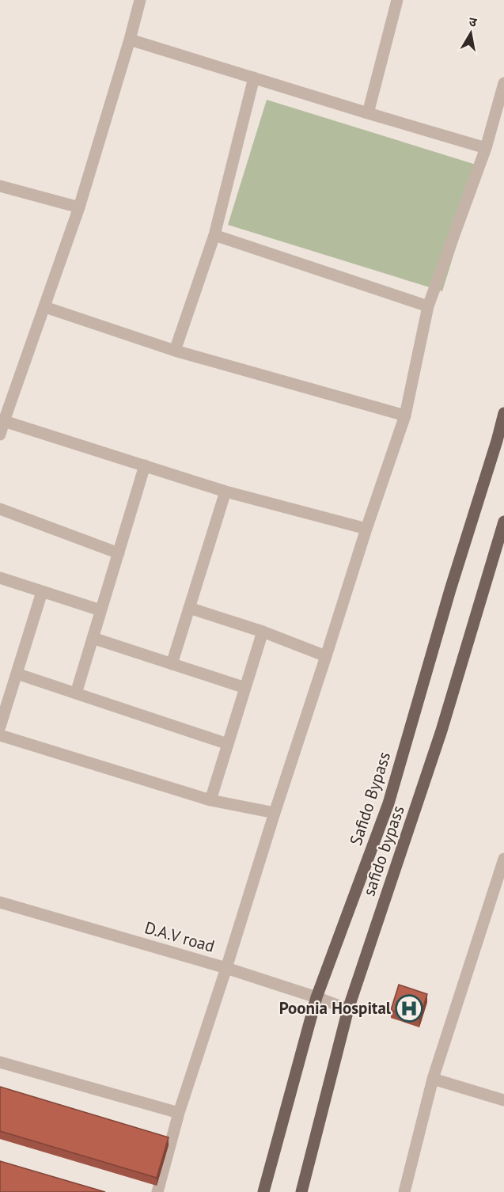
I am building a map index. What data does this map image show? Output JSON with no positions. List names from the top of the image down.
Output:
{
  "streets": {
    "main road": ["Safido Bypass", "safido bypass"],
    "street": ["D.A.V road"]
  },
  "crossings": [
    ["Safido Bypass", "D.A.V road"],
    ["safido bypass", "D.A.V road"]
  ],
  "places": {
    "hospital": ["Poonia Hospital"]
  },
  "north": "top"
}
